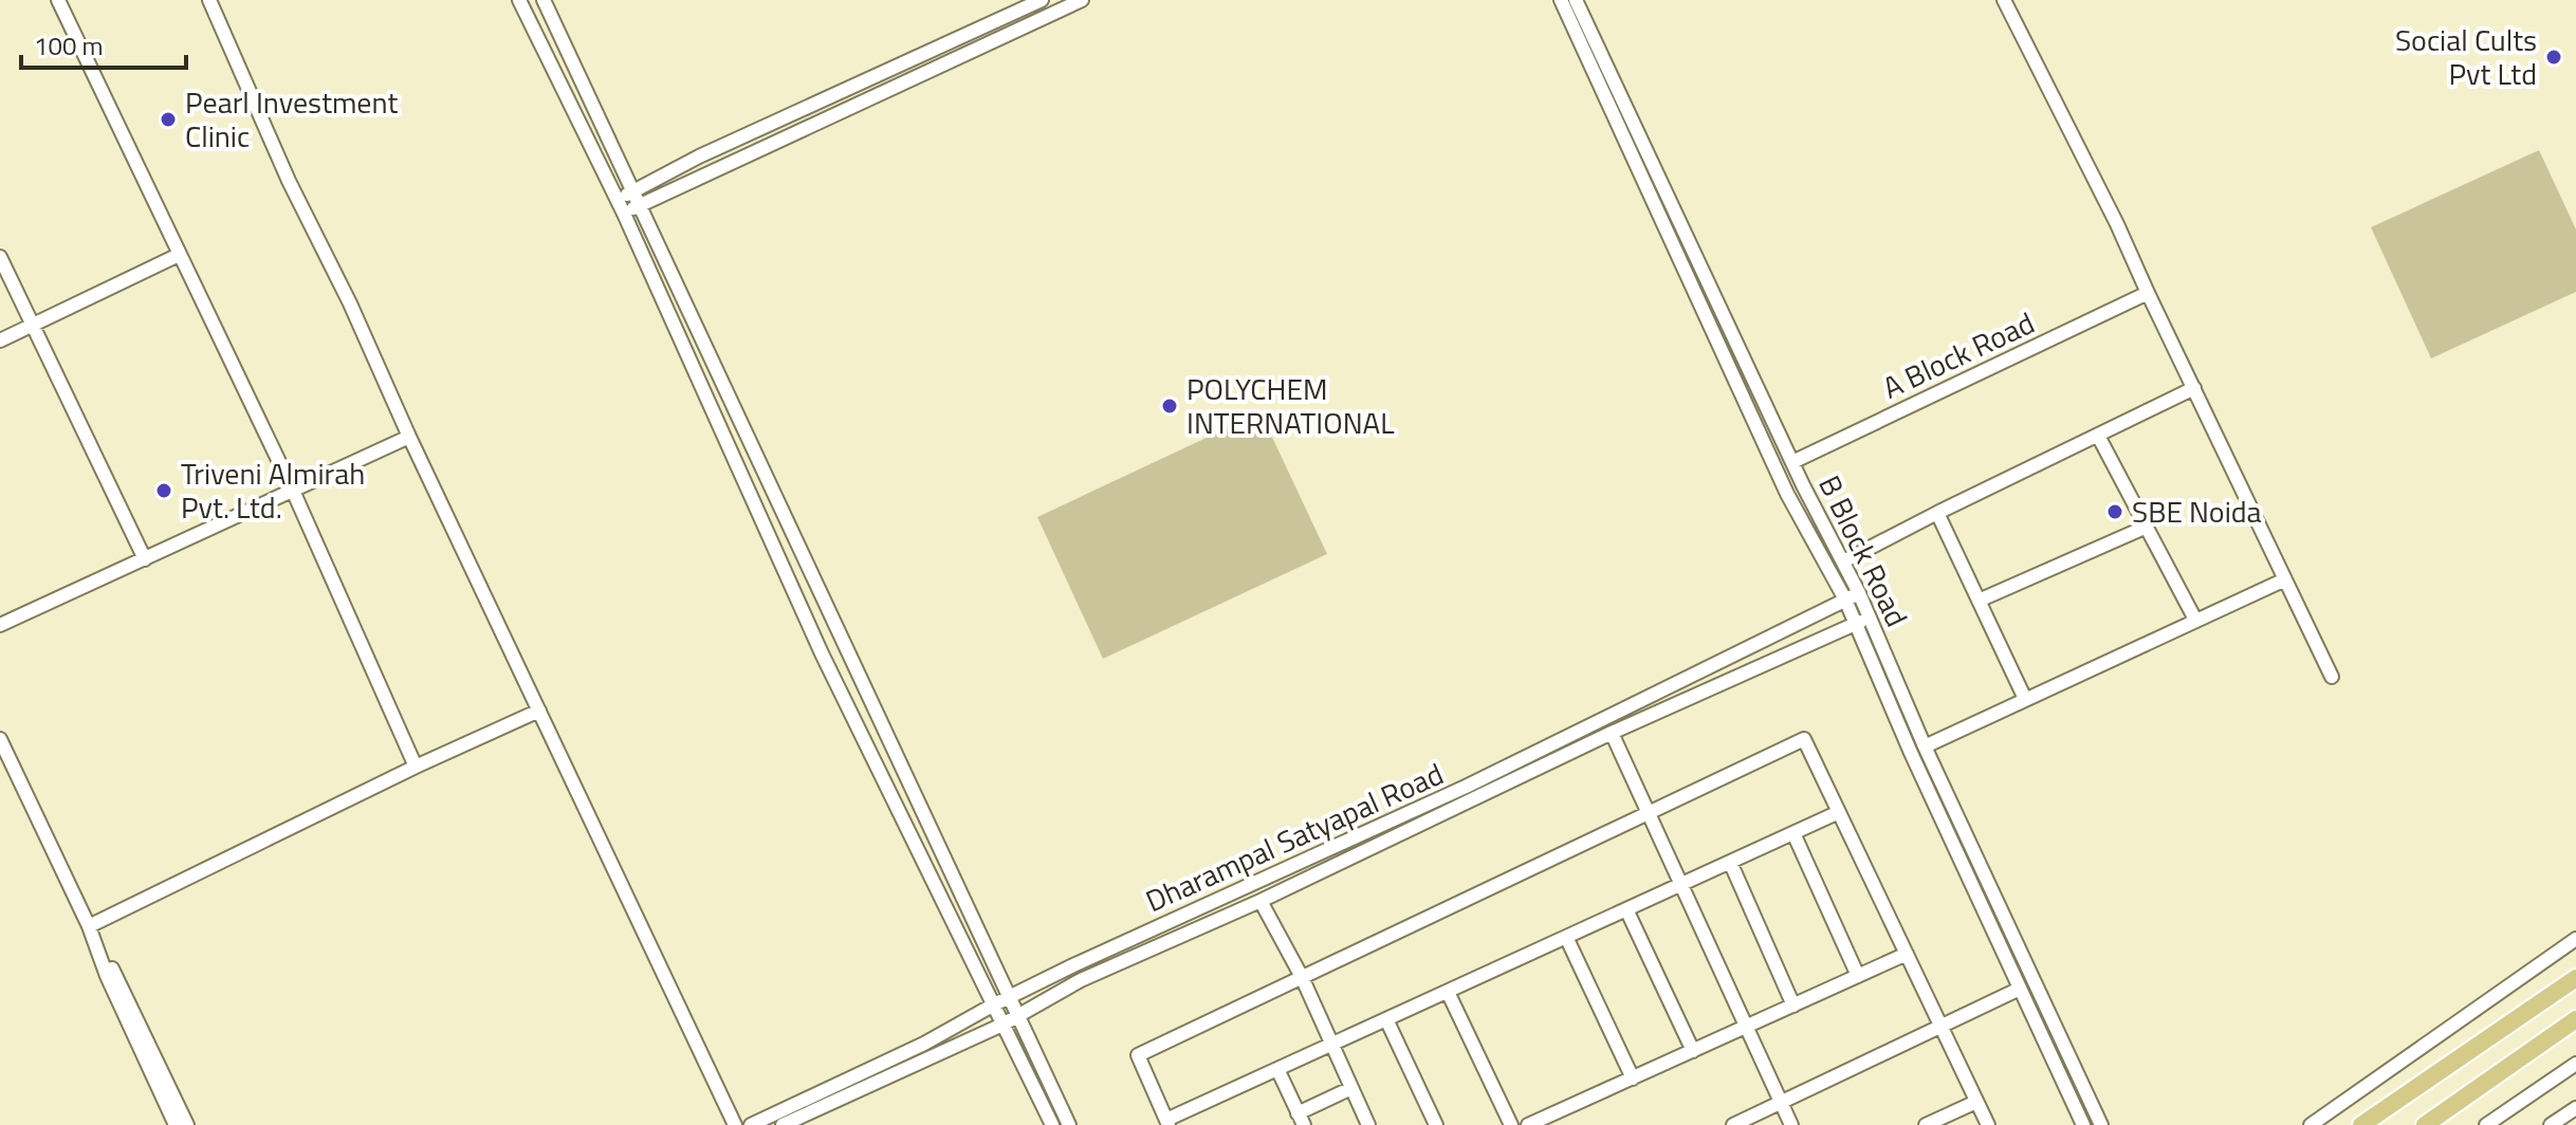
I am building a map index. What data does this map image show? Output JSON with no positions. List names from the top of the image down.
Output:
{
  "streets": {
    "street": ["A Block Road", "B Block Road", "Dharampal Satyapal Road"]
  },
  "crossings": [
    ["A Block Road", "B Block Road"],
    ["B Block Road", "Dharampal Satyapal Road"]
  ],
  "places": [
    "Social Cults Pvt Ltd",
    "Pearl Investment Clinic",
    "POLYCHEM INTERNATIONAL",
    "Triveni Almirah Pvt. Ltd.",
    "SBE Noida"
  ],
  "scale_bar": "100 m"
}
